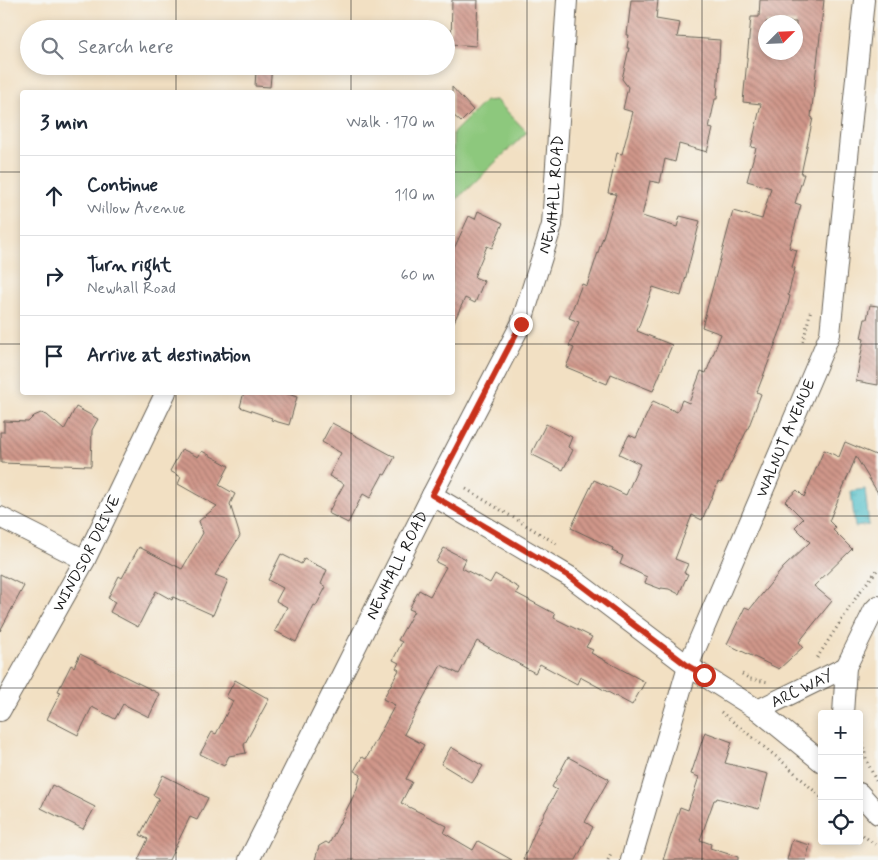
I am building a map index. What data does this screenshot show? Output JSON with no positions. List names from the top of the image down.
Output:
{
  "streets": {
    "street": [
      "NEWHALL ROAD",
      "WALNUT AVENUE",
      "WINDSOR DRIVE",
      "ARC WAY"
    ]
  },
  "north": "top right",
  "page": {
    "search": "Search here",
    "heading": ["3 min", "Walk · 170 m"],
    "list": [
      ["Continue", "Willow Avenue", "110 m"],
      ["Turn right", "Newhall Road", "60 m"],
      "Arrive at destination"
    ],
    "map_buttons": ["+", "−"]
  }
}
